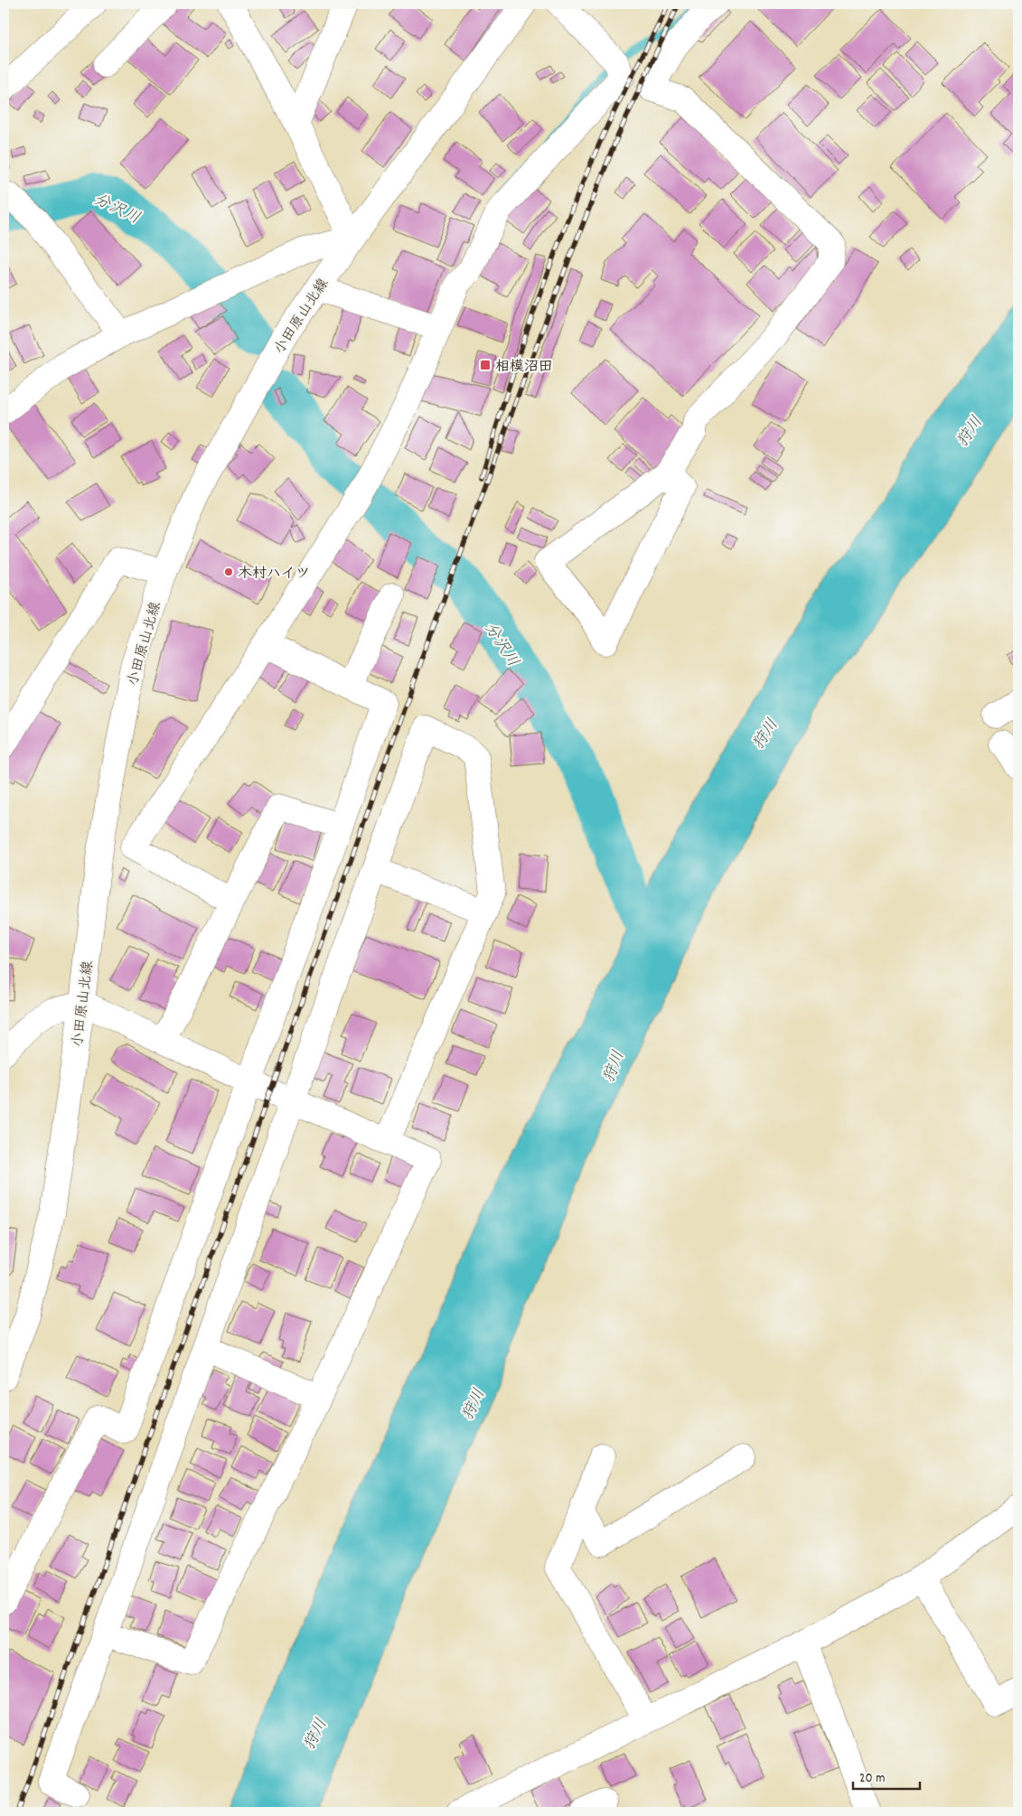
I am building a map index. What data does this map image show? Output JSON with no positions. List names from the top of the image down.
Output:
{
  "streets": {
    "street": ["小田原山北線"]
  },
  "water": ["分沢川", "狩川"],
  "places": {
    "transit": ["相模沼田"],
    "other": ["木村ハイツ"]
  },
  "scale_bar": "20 m"
}
